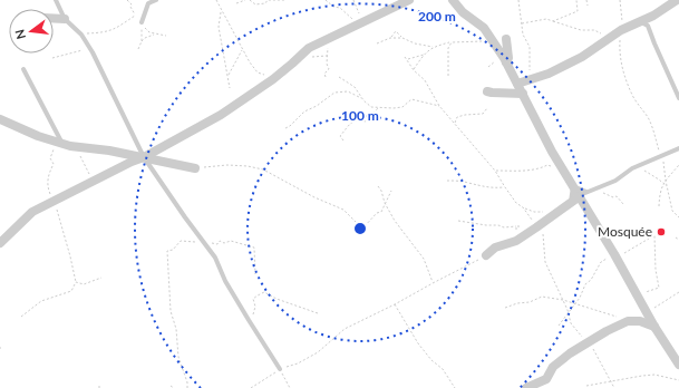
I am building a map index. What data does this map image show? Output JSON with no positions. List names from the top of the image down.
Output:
{
  "places": ["Mosquée"],
  "north": "left",
  "rings": ["200 m", "100 m"]
}
